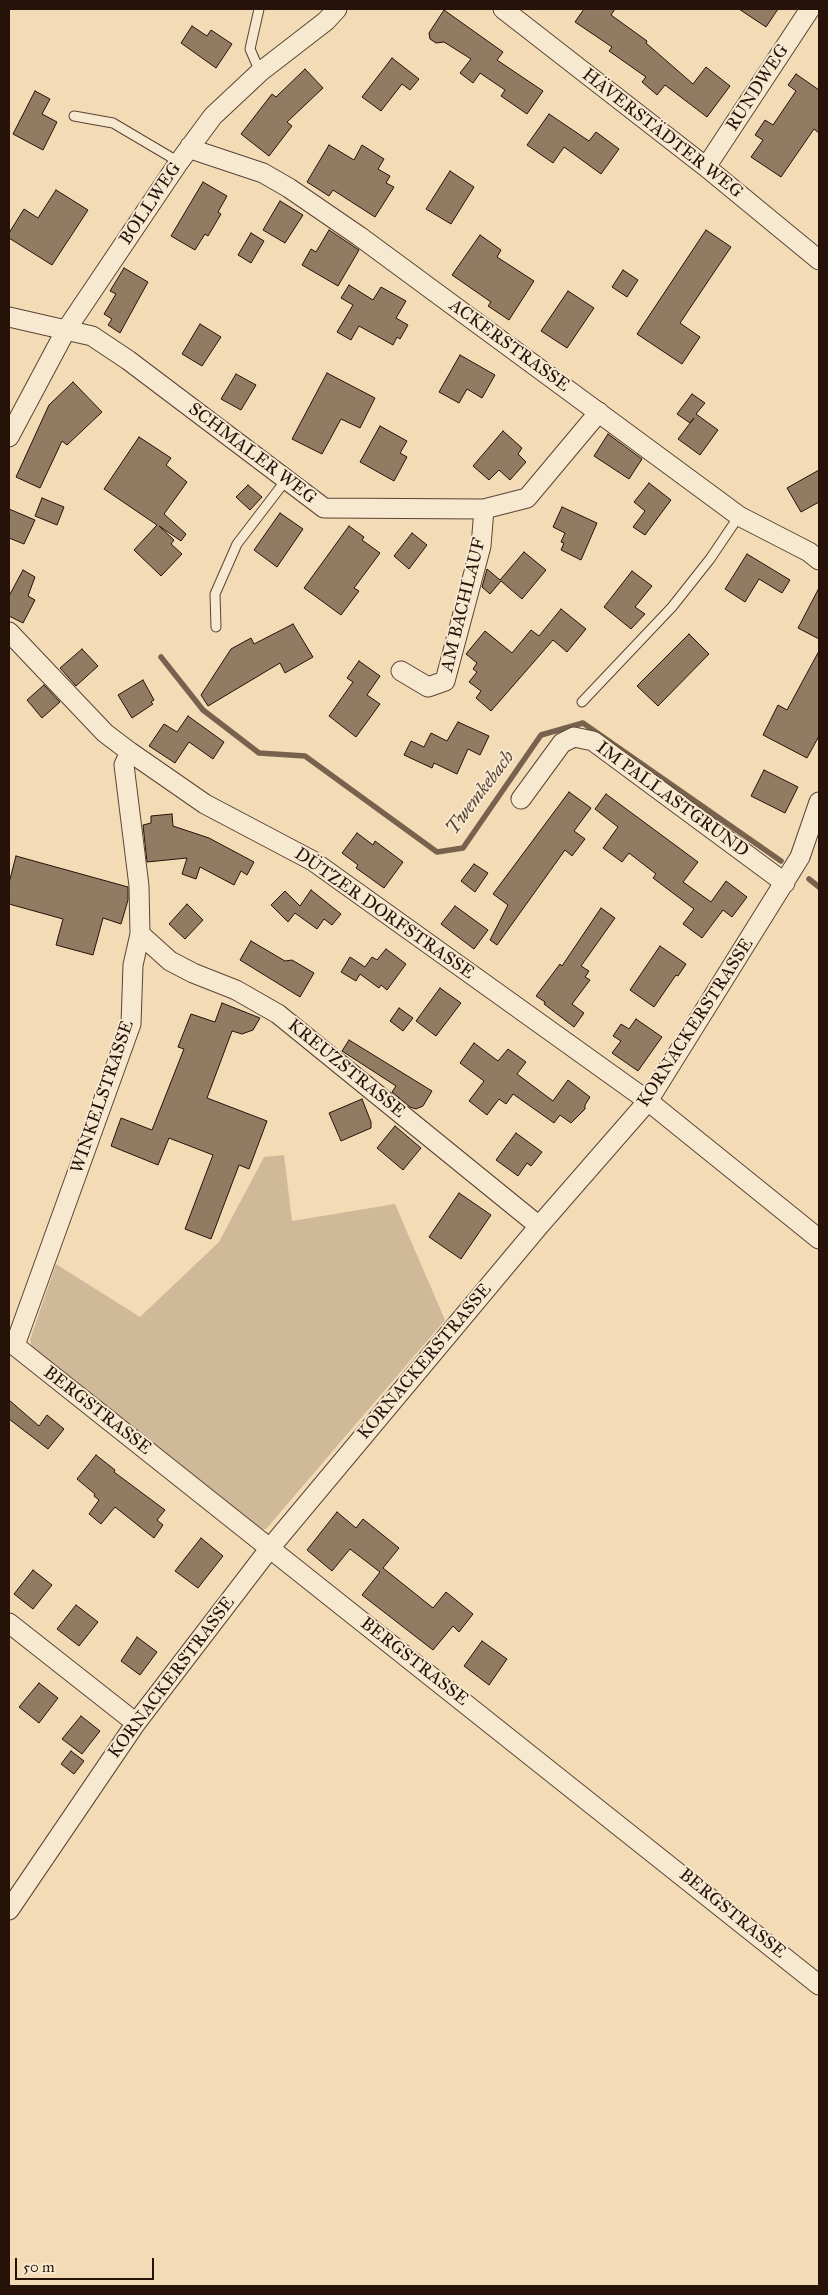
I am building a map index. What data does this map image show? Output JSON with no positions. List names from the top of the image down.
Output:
{
  "streets": {
    "street": [
      "RUNDWEG",
      "HÄVERSTÄDTER WEG",
      "BOLLWEG",
      "ACKERSTRASSE",
      "SCHMALER WEG",
      "AM BACHLAUF",
      "IM PALLASTGRUND",
      "DÜTZER DORFSTRASSE",
      "KORNACKERSTRASSE",
      "KREUZSTRASSE",
      "WINKELSTRASSE",
      "BERGSTRASSE"
    ]
  },
  "crossings": [
    ["RUNDWEG", "HÄVERSTÄDTER WEG"],
    ["BOLLWEG", "ACKERSTRASSE"],
    ["BOLLWEG", "SCHMALER WEG"],
    ["ACKERSTRASSE", "SCHMALER WEG"],
    ["SCHMALER WEG", "AM BACHLAUF"],
    ["IM PALLASTGRUND", "KORNACKERSTRASSE"],
    ["DÜTZER DORFSTRASSE", "KORNACKERSTRASSE"],
    ["DÜTZER DORFSTRASSE", "WINKELSTRASSE"],
    ["KORNACKERSTRASSE", "KREUZSTRASSE"],
    ["KORNACKERSTRASSE", "BERGSTRASSE"],
    ["KREUZSTRASSE", "WINKELSTRASSE"],
    ["WINKELSTRASSE", "BERGSTRASSE"]
  ],
  "water": ["Twemkebach"],
  "scale_bar": "50 m"
}
